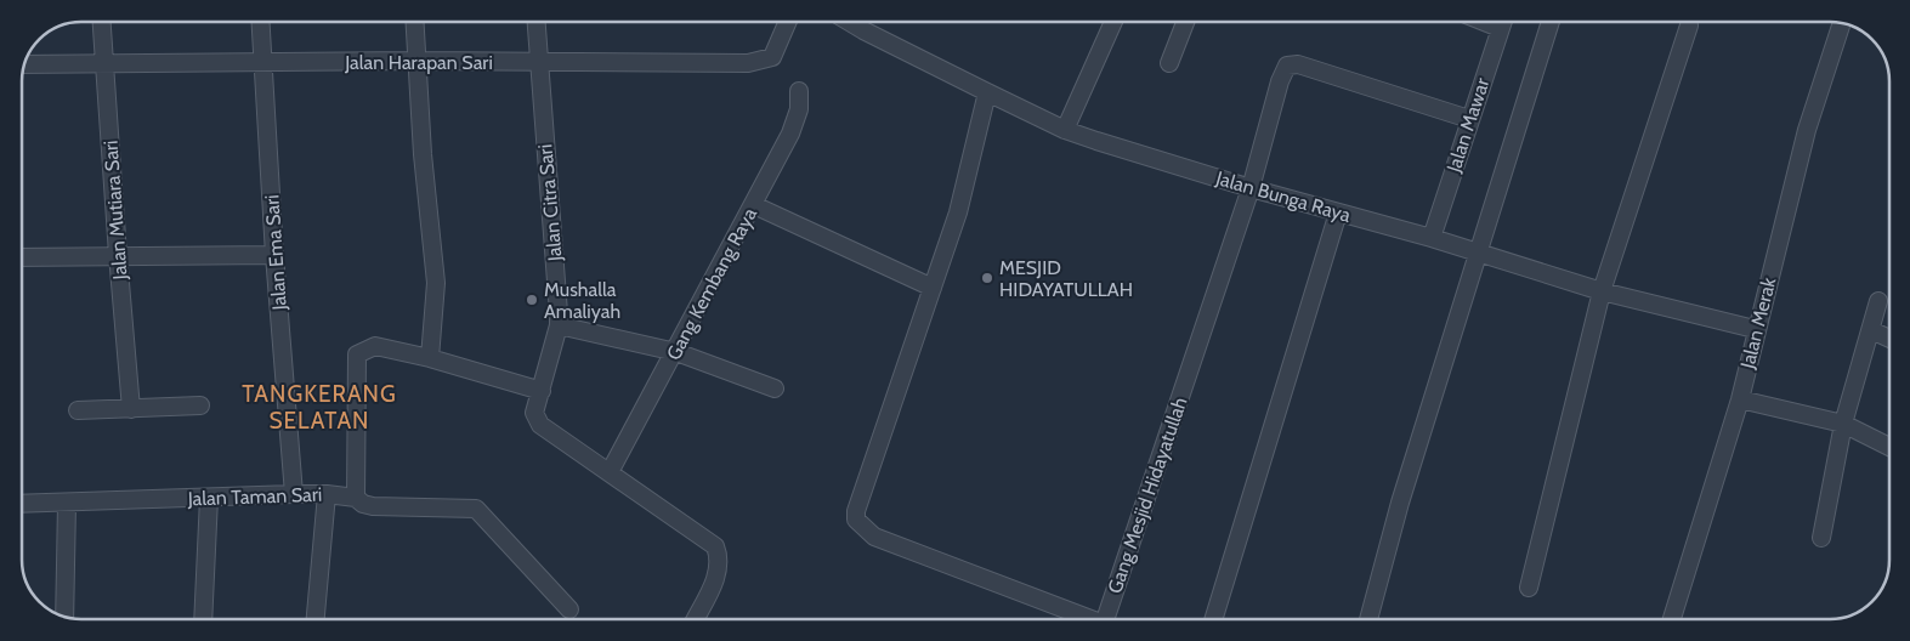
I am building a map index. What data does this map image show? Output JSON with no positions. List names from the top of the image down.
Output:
{
  "streets": {
    "street": [
      "Jalan Harapan Sari",
      "Jalan Mawar",
      "Jalan Bunga Raya",
      "Jalan Citra Sari",
      "Jalan Mutiara Sari",
      "Jalan Ema Sari",
      "Gang Kembang Raya",
      "Jalan Merak",
      "Gang Mesjid Hidayatullah",
      "Jalan Taman Sari"
    ]
  },
  "crossings": [
    ["Jalan Harapan Sari", "Jalan Citra Sari"],
    ["Jalan Harapan Sari", "Jalan Mutiara Sari"],
    ["Jalan Harapan Sari", "Jalan Ema Sari"],
    ["Jalan Mawar", "Jalan Bunga Raya"],
    ["Jalan Mawar", "Gang Mesjid Hidayatullah"],
    ["Jalan Bunga Raya", "Jalan Merak"],
    ["Jalan Bunga Raya", "Gang Mesjid Hidayatullah"],
    ["Jalan Citra Sari", "Gang Kembang Raya"],
    ["Jalan Ema Sari", "Jalan Taman Sari"]
  ],
  "districts": ["TANGKERANG SELATAN"],
  "places": ["MESJID HIDAYATULLAH", "Mushalla Amaliyah"]
}
